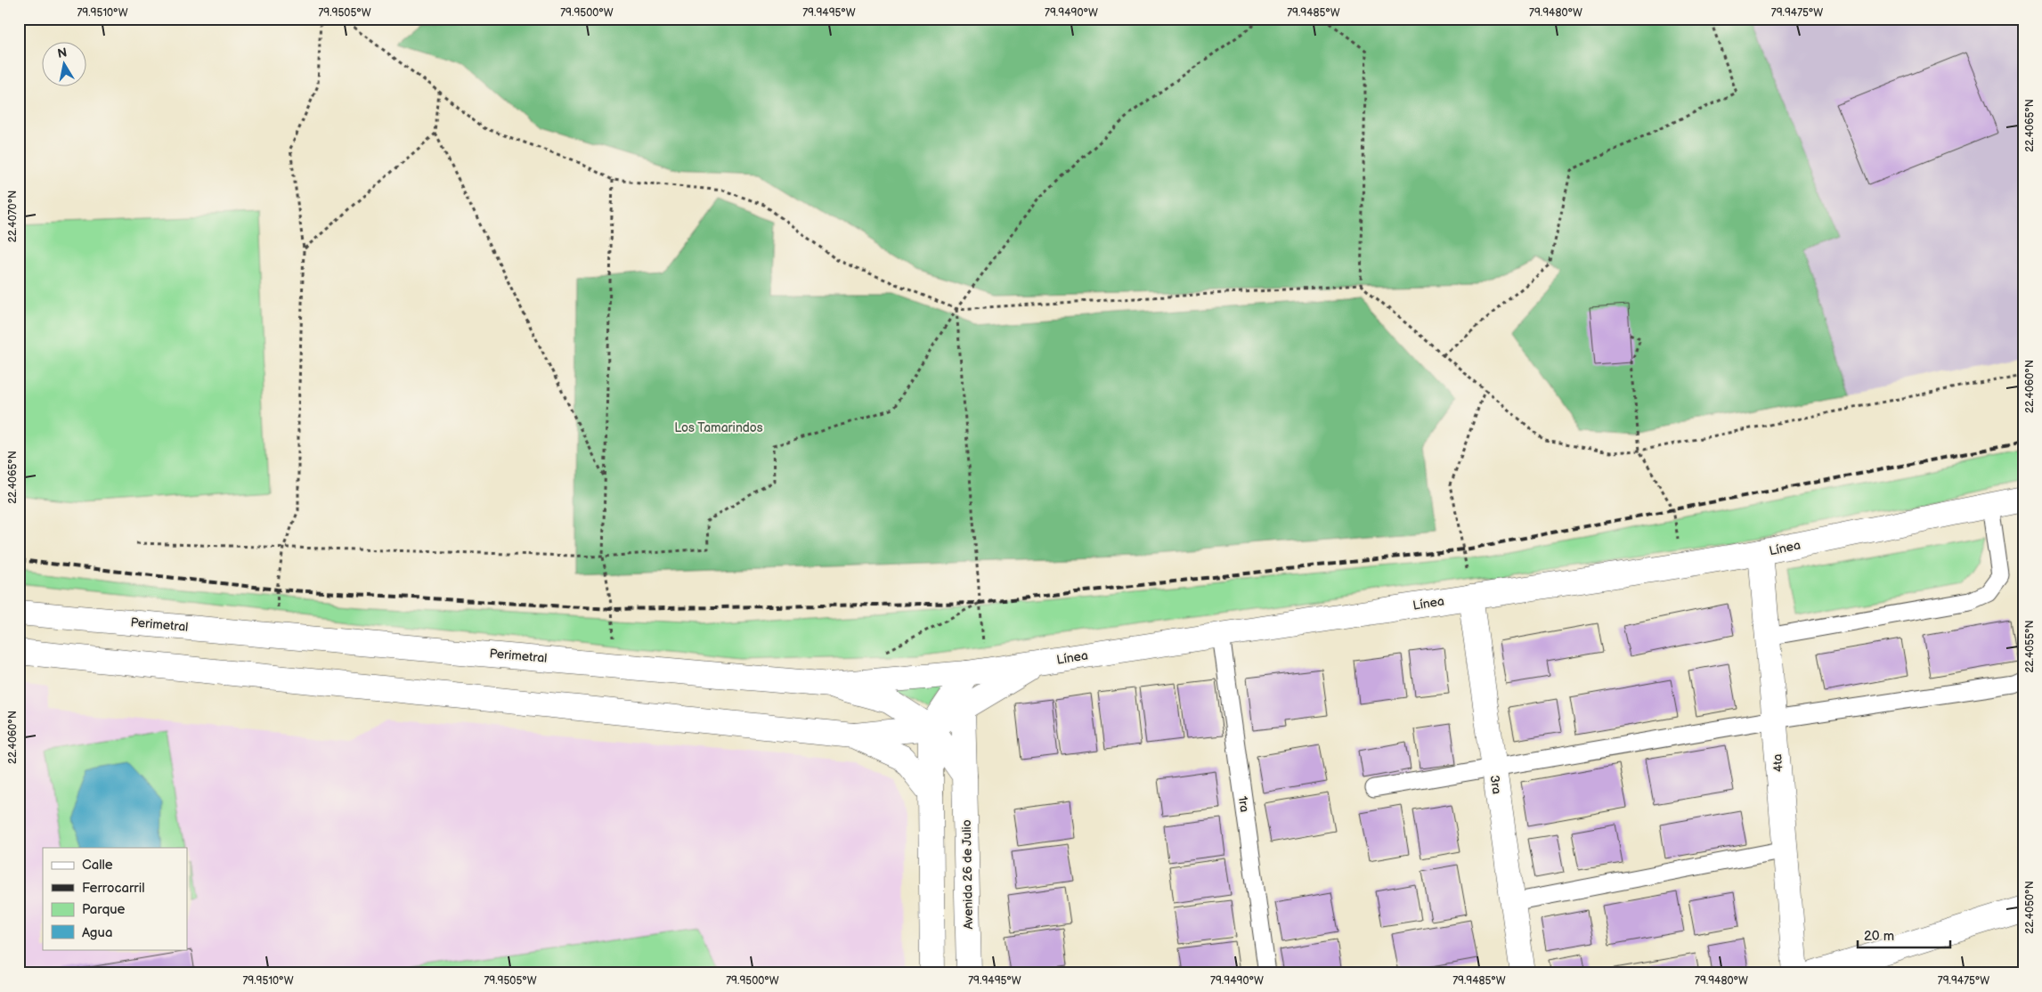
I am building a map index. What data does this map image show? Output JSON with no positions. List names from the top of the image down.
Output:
{
  "streets": {
    "main road": [
      "Línea",
      "Perimetral",
      "4ta",
      "3ra",
      "Avenida 26 de Julio"
    ],
    "lane": ["1ra"]
  },
  "crossings": [
    ["Línea", "Perimetral"],
    ["Línea", "4ta"],
    ["Línea", "3ra"],
    ["Línea", "1ra"]
  ],
  "parks": ["Los Tamarindos"],
  "legend": [
    "Calle",
    "Ferrocarril",
    "Parque",
    "Agua"
  ],
  "scale_bar": "20 m",
  "north": "top",
  "coordinates": [
    "79.9510°W",
    "79.9505°W",
    "79.9500°W",
    "79.9495°W",
    "79.9490°W",
    "79.9485°W",
    "79.9480°W",
    "79.9475°W",
    "22.4065°N",
    "22.4070°N",
    "22.4060°N",
    "22.4055°N",
    "22.4050°N"
  ]
}
